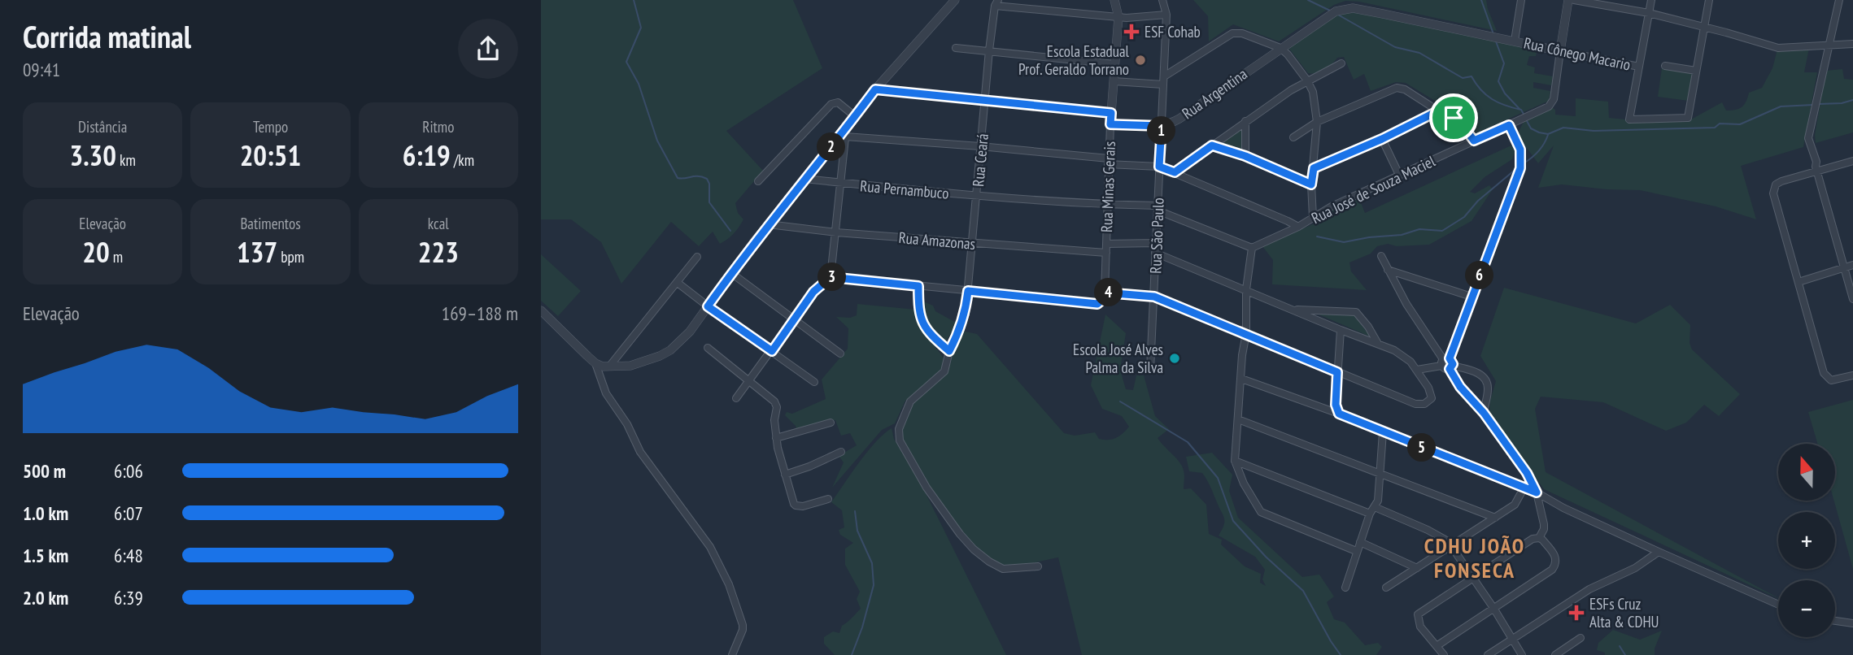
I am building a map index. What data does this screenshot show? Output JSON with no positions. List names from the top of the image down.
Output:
{
  "streets": {
    "street": [
      "Rua Cônego Macario",
      "Rua Argentina",
      "Rua Ceará",
      "Rua Minas Gerais",
      "Rua Pernambuco",
      "Rua José de Souza Maciel",
      "Rua São Paulo",
      "Rua Amazonas"
    ]
  },
  "crossings": [
    ["Rua Cônego Macario", "Rua Argentina"],
    ["Rua Cônego Macario", "Rua José de Souza Maciel"],
    ["Rua Argentina", "Rua Minas Gerais"],
    ["Rua Argentina", "Rua São Paulo"],
    ["Rua Ceará", "Rua Pernambuco"],
    ["Rua Ceará", "Rua Amazonas"],
    ["Rua Minas Gerais", "Rua Pernambuco"],
    ["Rua Minas Gerais", "Rua Amazonas"],
    ["Rua Pernambuco", "Rua São Paulo"]
  ],
  "districts": ["CDHU JOÃO FONSECA"],
  "places": {
    "health": ["ESF Cohab", "ESFs Cruz Alta & CDHU"],
    "other": ["Escola Estadual Prof. Geraldo Torrano", "Escola José Alves Palma da Silva"]
  },
  "north": "top",
  "page": {
    "heading": ["Corrida matinal", "09:41"],
    "stats": [
      ["Distância", "3.30 km"],
      ["Tempo", "20:51"],
      ["Ritmo", "6:19 /km"],
      ["Elevação", "20 m"],
      ["Batimentos", "137 bpm"],
      ["kcal", "223"]
    ],
    "pins": [
      "1",
      "2",
      "6",
      "3",
      "4",
      "5"
    ],
    "chart": ["Elevação", "169–188 m"],
    "map_buttons": ["+", "−"],
    "list": [
      {
        "name": "500 m",
        "note": "6:06"
      },
      {
        "name": "1.0 km",
        "note": "6:07"
      },
      {
        "name": "1.5 km",
        "note": "6:48"
      },
      {
        "name": "2.0 km",
        "note": "6:39"
      }
    ]
  }
}
